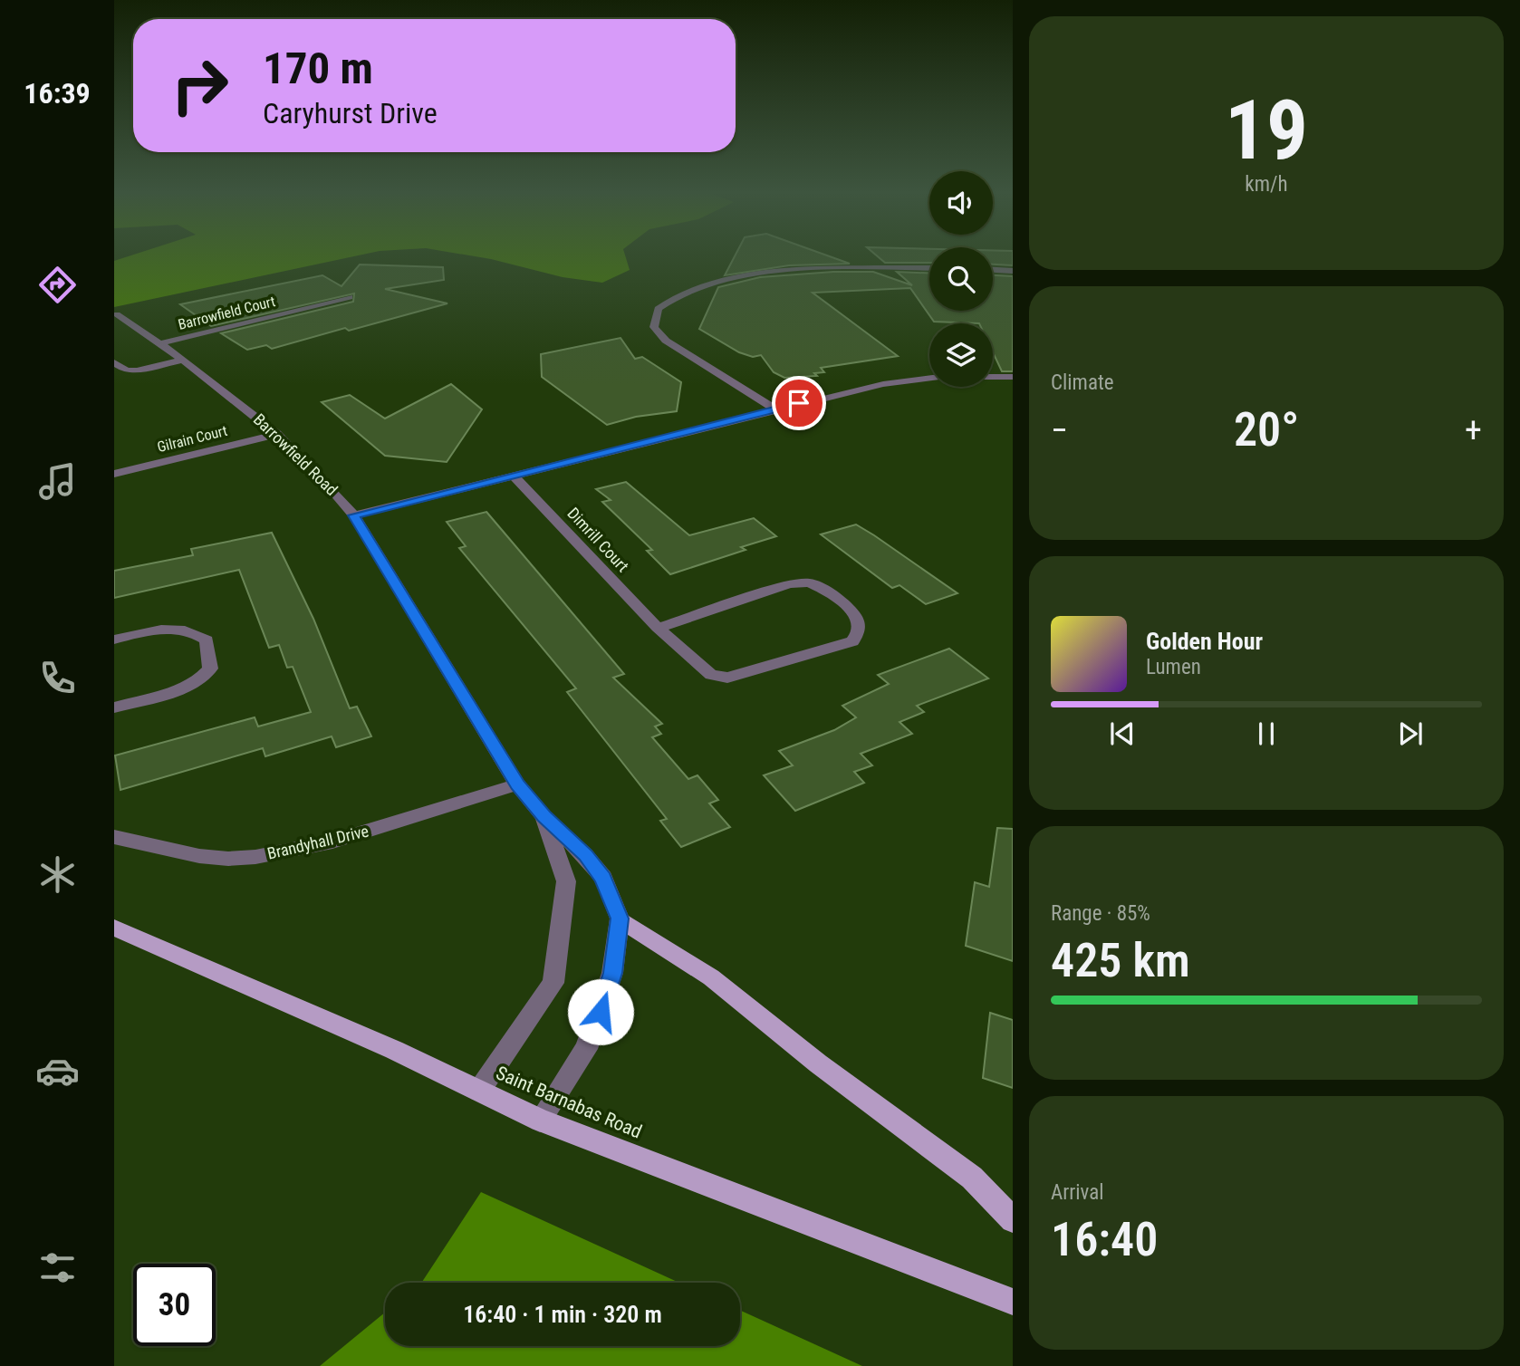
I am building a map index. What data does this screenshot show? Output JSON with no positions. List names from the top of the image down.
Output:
{
  "streets": {
    "main road": ["Saint Barnabas Road"],
    "street": [
      "Barrowfield Court",
      "Gilrain Court",
      "Barrowfield Road",
      "Dimrill Court",
      "Brandyhall Drive"
    ]
  },
  "crossings": [
    ["Barrowfield Court", "Barrowfield Road"],
    ["Gilrain Court", "Barrowfield Road"],
    ["Barrowfield Road", "Brandyhall Drive"],
    ["Barrowfield Road", "Saint Barnabas Road"]
  ],
  "page": {
    "tabs": "16:39",
    "tile": [
      ["19", "km/h"],
      "Climate",
      ["Range · 85%", "425 km"],
      ["Arrival", "16:40"]
    ],
    "turn": ["170 m", "Caryhurst Drive"],
    "heat": ["−", "20°", "+"],
    "song": ["Golden Hour", "Lumen"],
    "limit": "30",
    "trip": "16:40 · 1 min · 320 m"
  }
}
